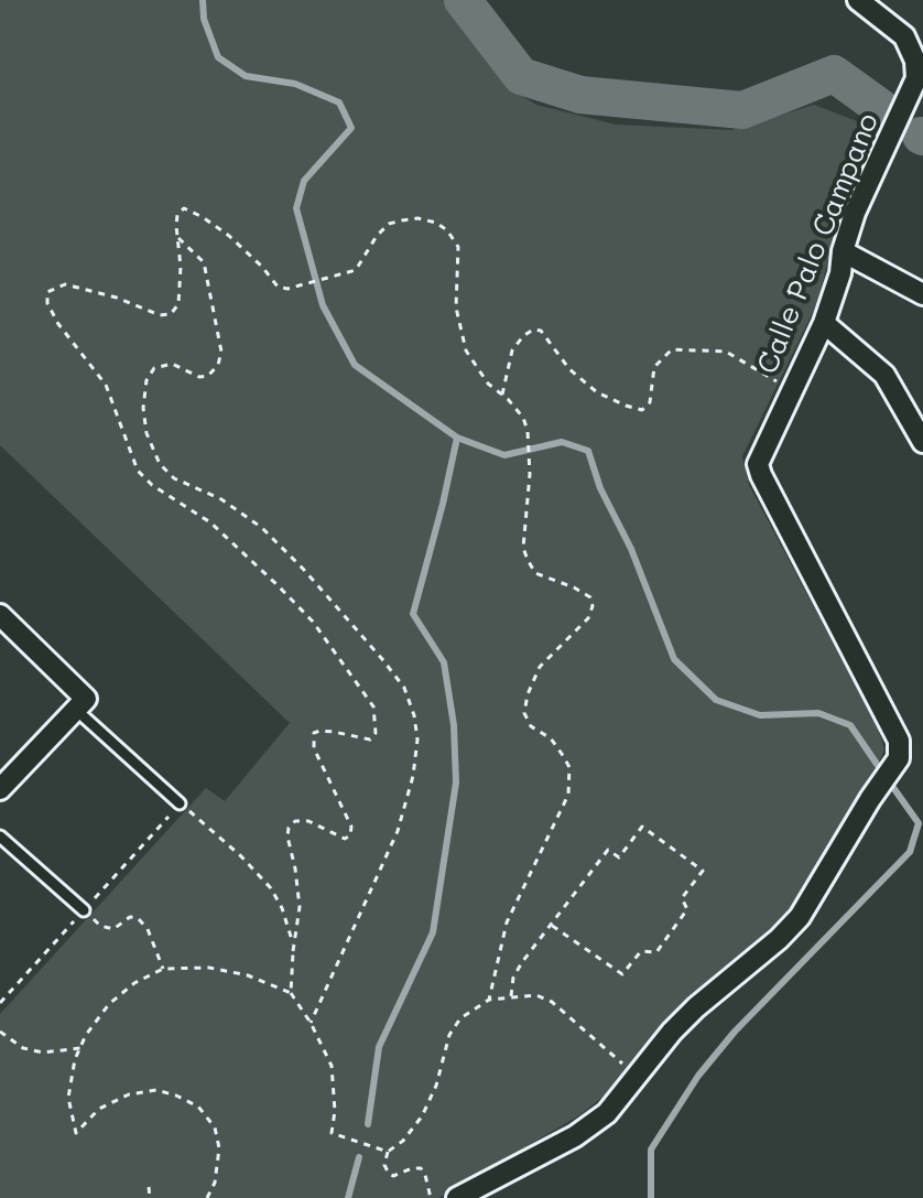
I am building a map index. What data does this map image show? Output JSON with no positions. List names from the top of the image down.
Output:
{
  "streets": {
    "street": ["Calle Palo Campano"]
  }
}
